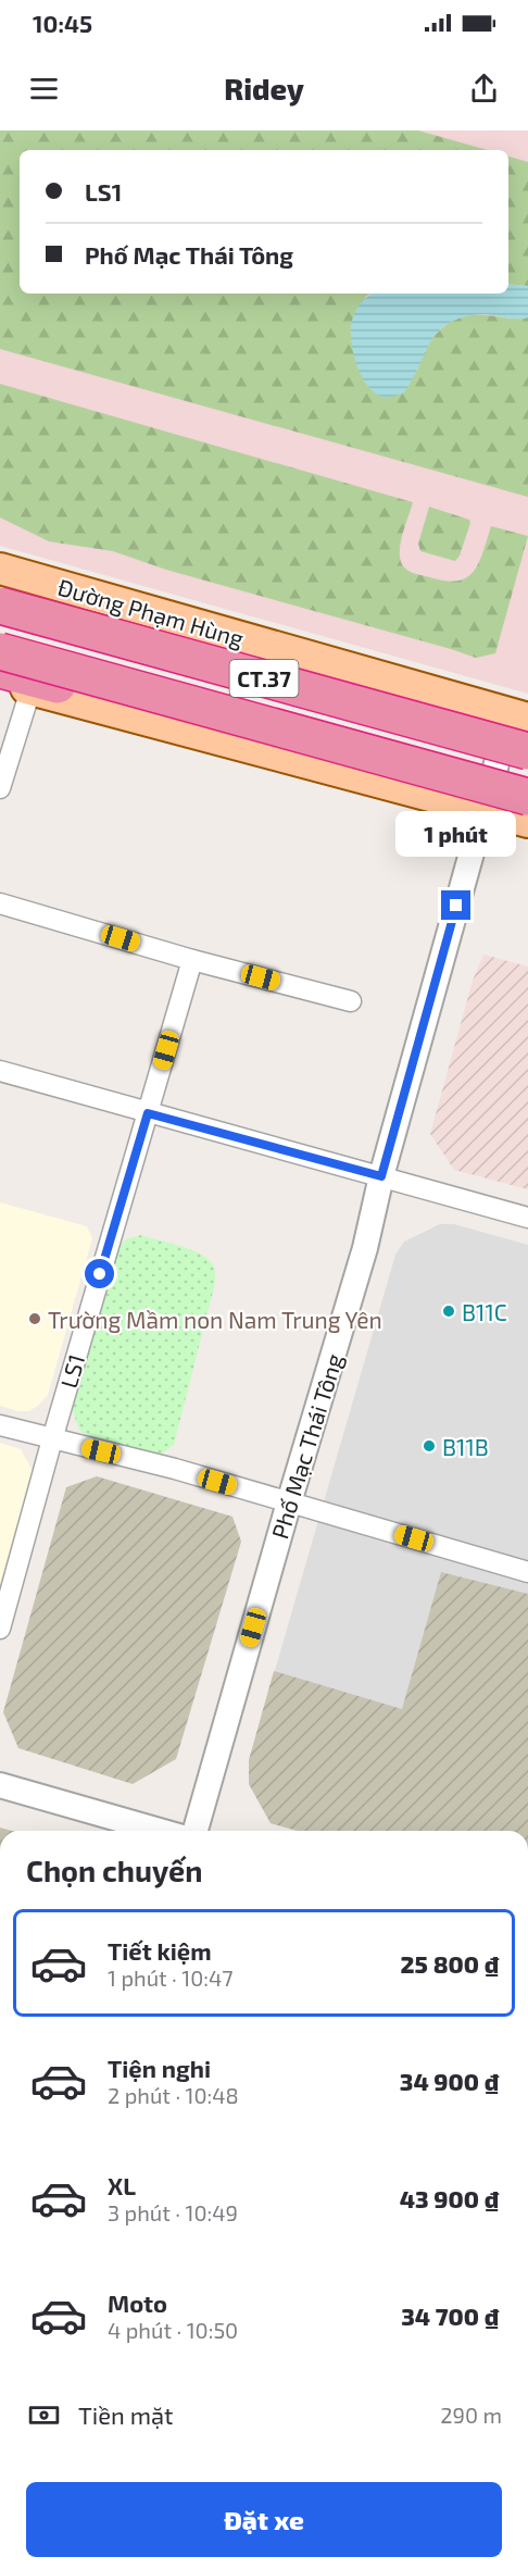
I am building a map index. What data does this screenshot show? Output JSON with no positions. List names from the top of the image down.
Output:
{
  "streets": {
    "highway": ["CT.37"],
    "main road": ["Đường Phạm Hùng"],
    "street": ["LS1", "Phố Mạc Thái Tông"]
  },
  "crossings": [
    ["Đường Phạm Hùng", "Phố Mạc Thái Tông"]
  ],
  "places": ["B11C", "Trường Mầm non Nam Trung Yên", "B11B"],
  "page": {
    "status": "10:45",
    "header": "Ridey",
    "banner": ["LS1", "Phố Mạc Thái Tông"],
    "bubble": "1 phút",
    "heading": "Chọn chuyến",
    "list": [
      {
        "name": "Tiết kiệm",
        "note": "1 phút · 10:47",
        "value": "25 800 ₫"
      },
      {
        "name": "Tiện nghi",
        "note": "2 phút · 10:48",
        "value": "34 900 ₫"
      },
      {
        "name": "XL",
        "note": "3 phút · 10:49",
        "value": "43 900 ₫"
      },
      {
        "name": "Moto",
        "note": "4 phút · 10:50",
        "value": "34 700 ₫"
      }
    ],
    "pay": ["Tiền mặt", "290 m"],
    "buttons": "Đặt xe"
  }
}
